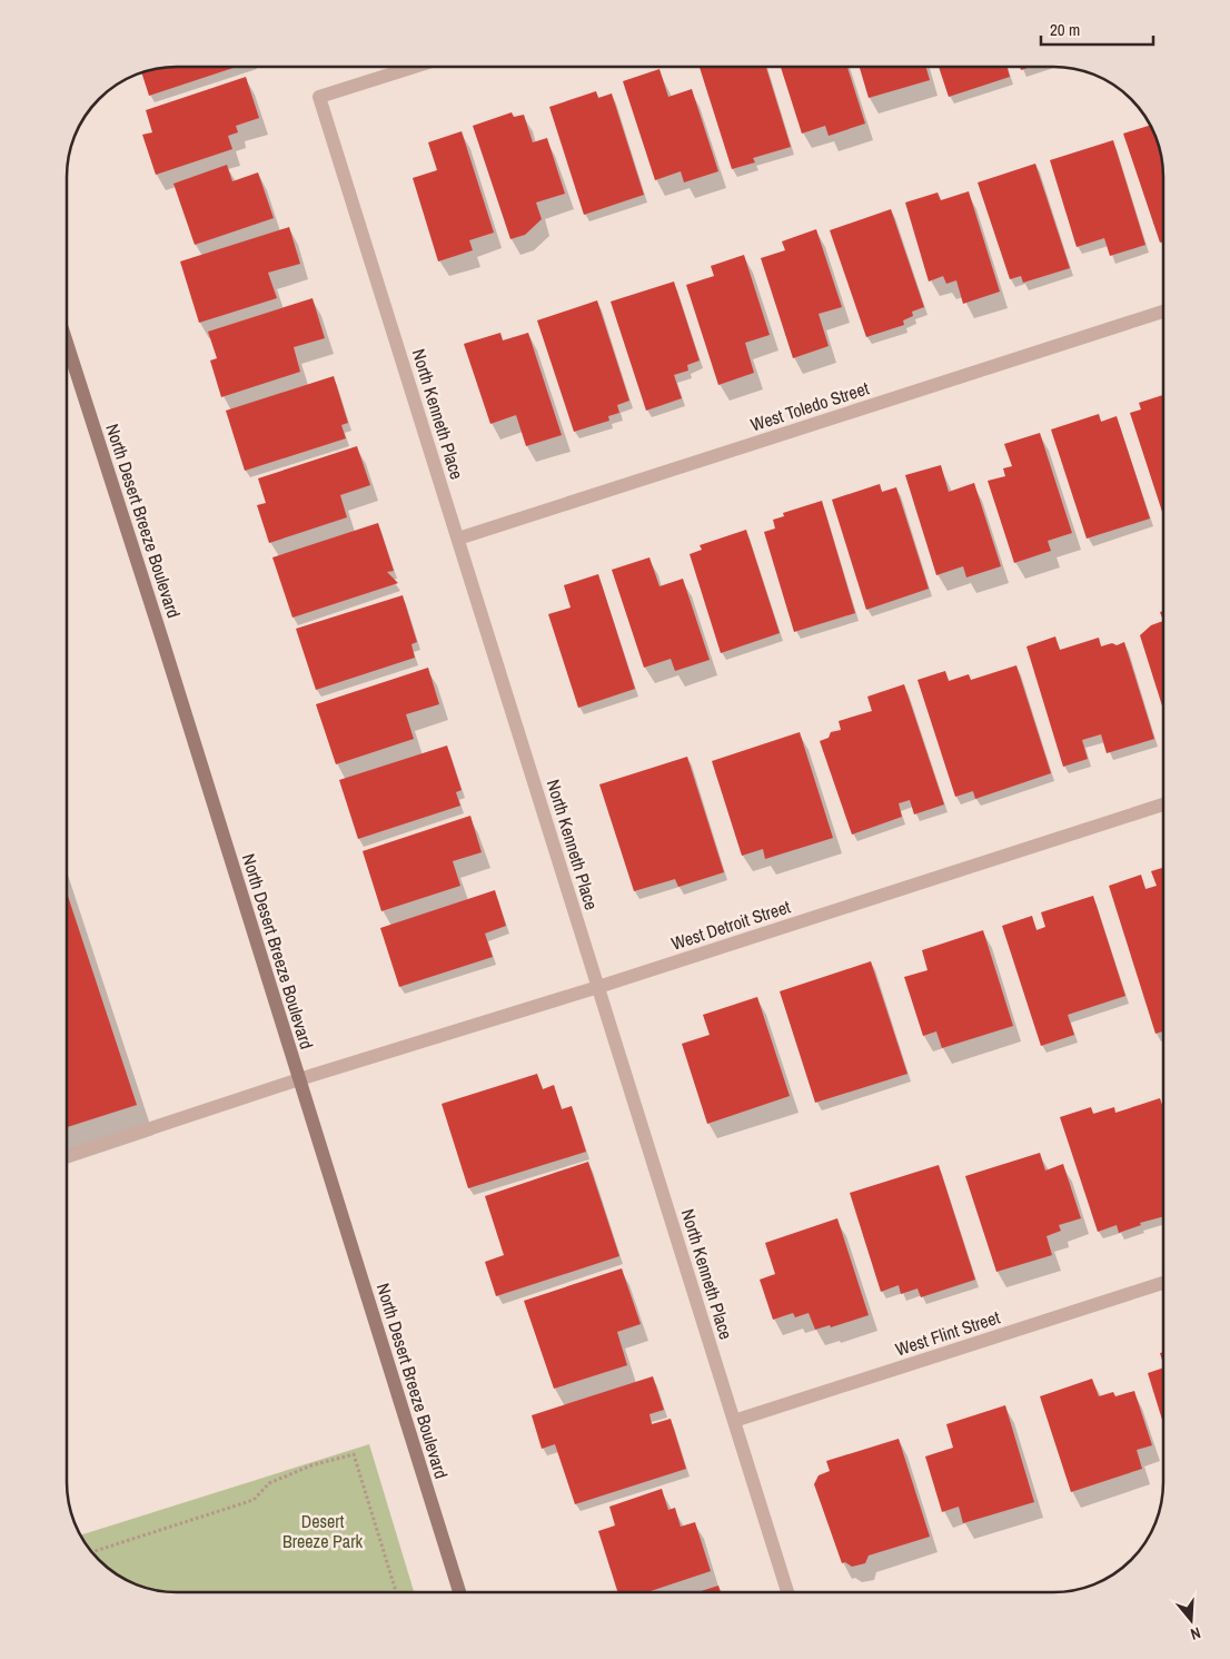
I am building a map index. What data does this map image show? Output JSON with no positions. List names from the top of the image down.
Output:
{
  "streets": {
    "street": [
      "West Toledo Street",
      "North Kenneth Place",
      "North Desert Breeze Boulevard",
      "West Detroit Street",
      "West Flint Street"
    ]
  },
  "crossings": [
    ["West Toledo Street", "North Kenneth Place"],
    ["North Kenneth Place", "West Detroit Street"],
    ["North Kenneth Place", "West Flint Street"],
    ["North Desert Breeze Boulevard", "West Detroit Street"]
  ],
  "parks": ["Desert Breeze Park"],
  "scale_bar": "20 m",
  "north": "bottom"
}
